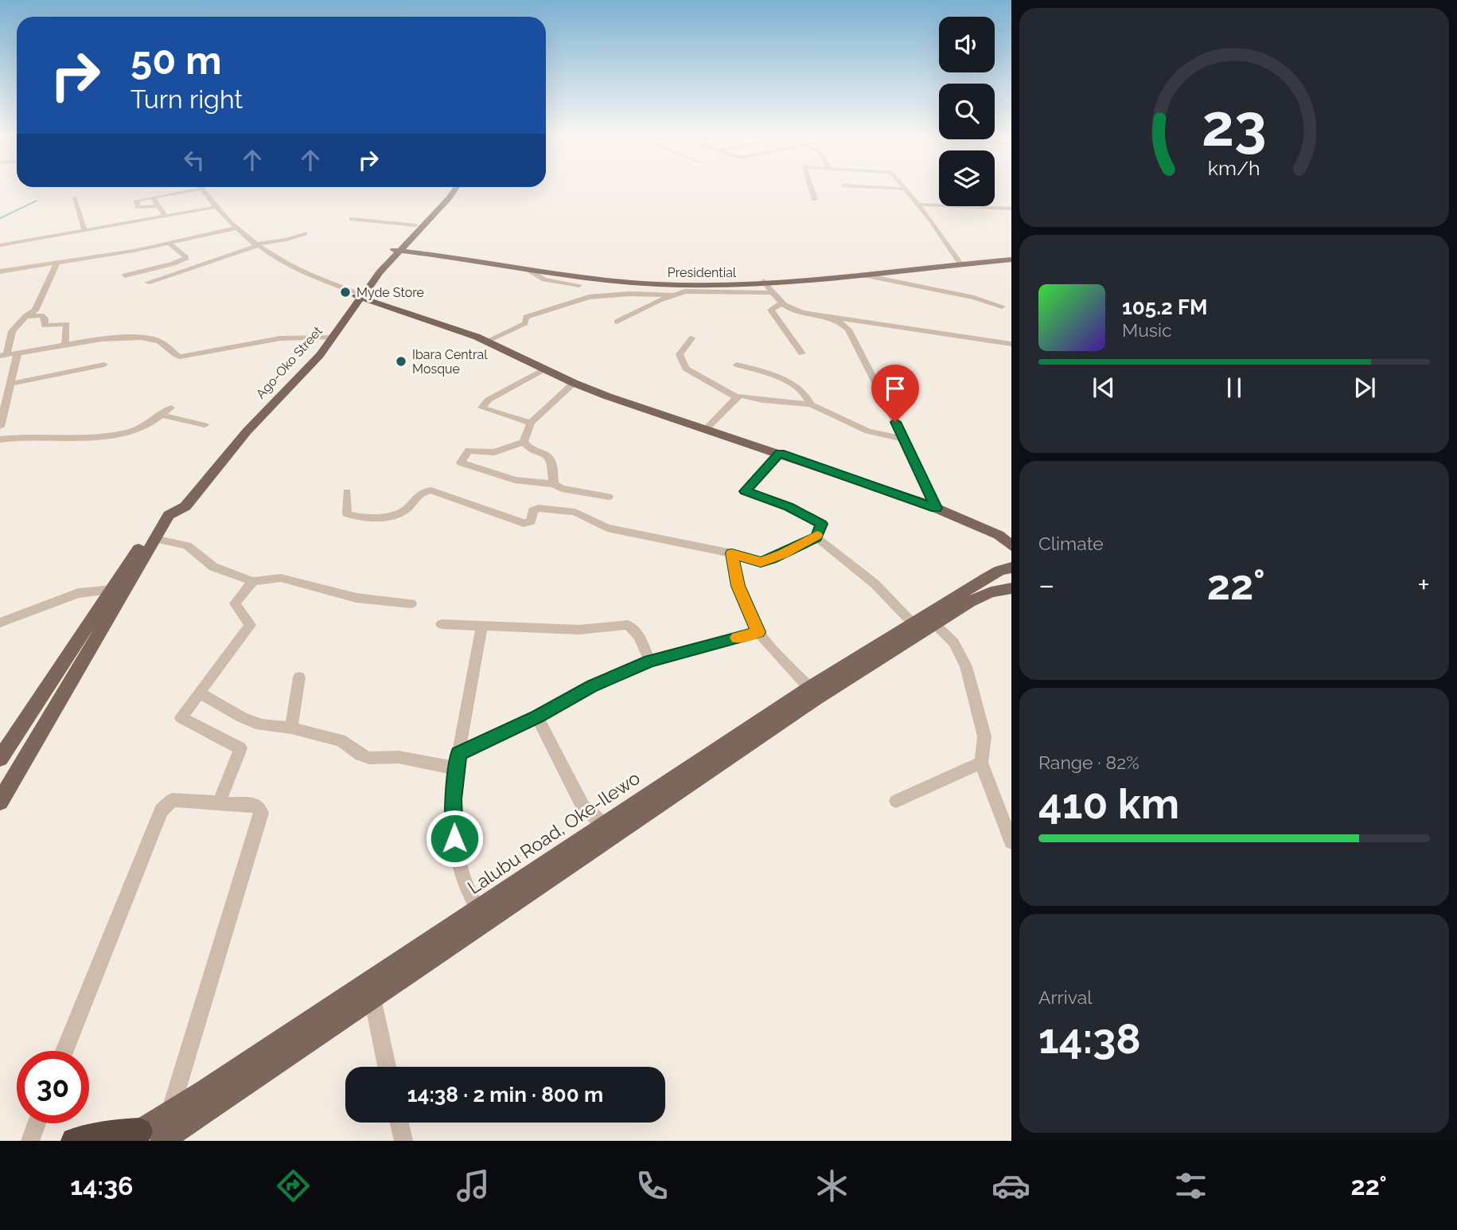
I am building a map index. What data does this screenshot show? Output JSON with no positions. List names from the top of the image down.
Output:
{
  "streets": {
    "main road": ["Presidential", "Ago-Oko Street", "Lalubu Road, Oke-Ilewo"]
  },
  "crossings": [
    ["Presidential", "Ago-Oko Street"]
  ],
  "places": ["Myde Store", "Ibara Central Mosque"],
  "page": {
    "turn": ["50 m", "Turn right"],
    "song": ["105.2 FM", "Music"],
    "tile": [
      "Climate",
      ["Range · 82%", "410 km"],
      ["Arrival", "14:38"]
    ],
    "heat": ["−", "22°", "+"],
    "limit": "30",
    "trip": "14:38 · 2 min · 800 m",
    "tabs": ["14:36", "22°"],
    "gauge": ["23", "km/h"]
  }
}
